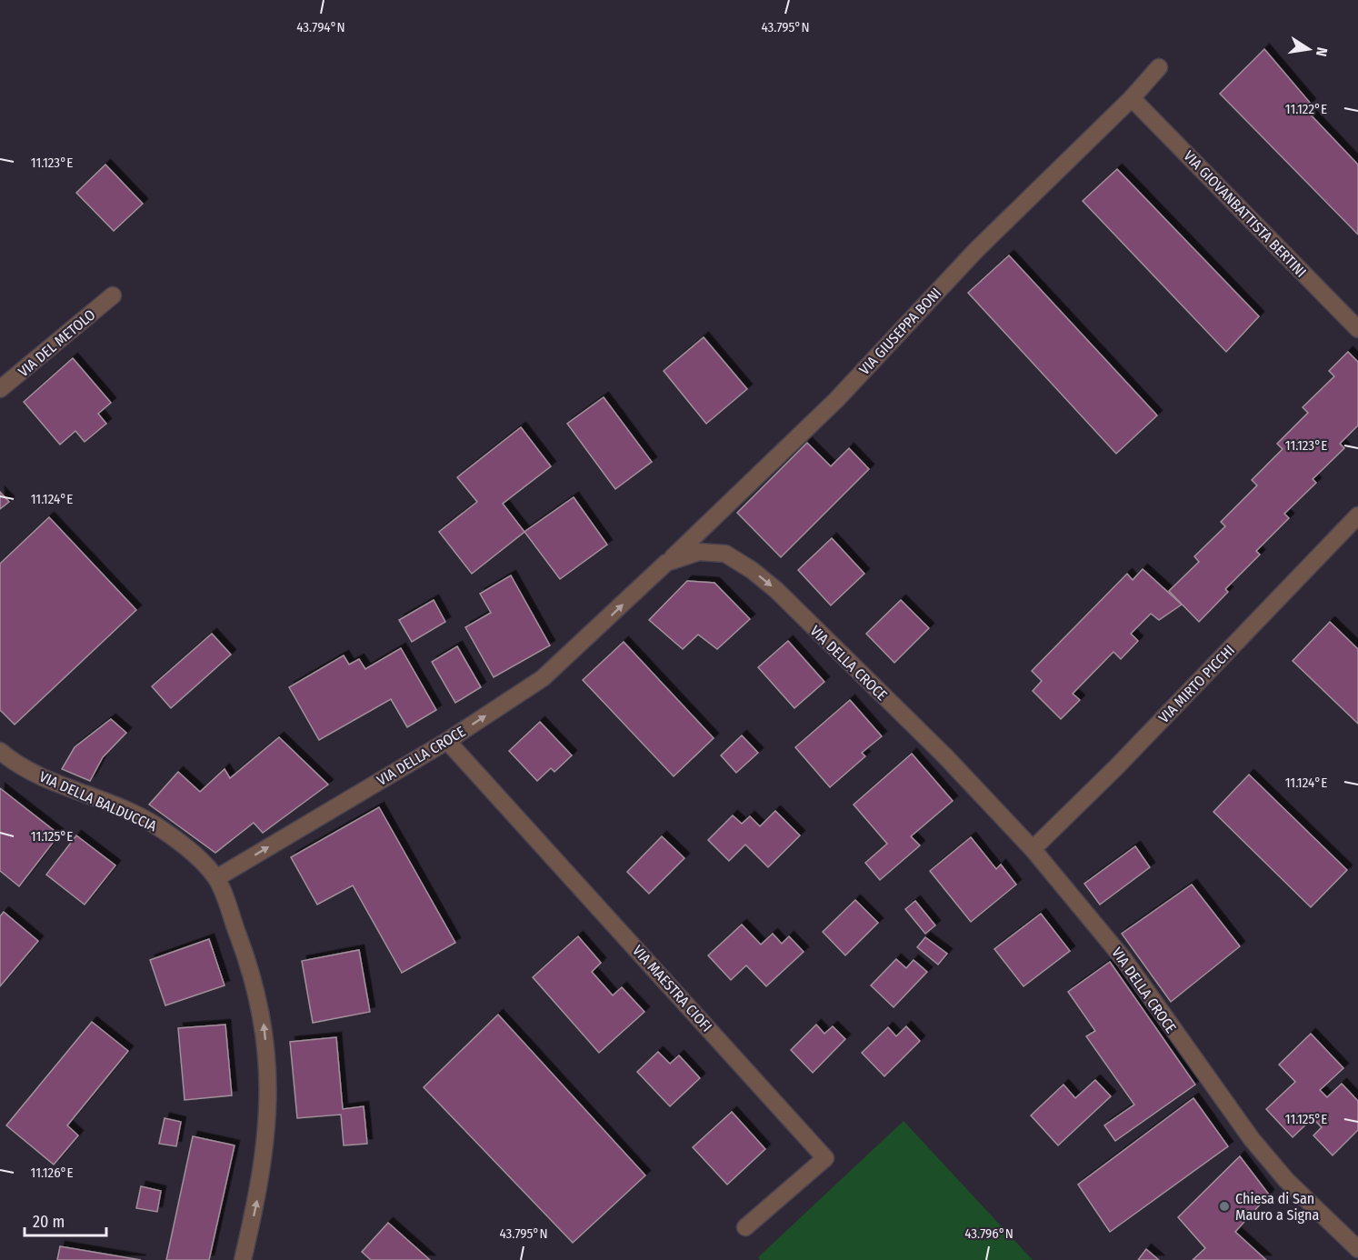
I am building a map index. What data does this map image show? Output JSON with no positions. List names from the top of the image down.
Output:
{
  "streets": {
    "street": [
      "VIA GIOVANBATTISTA BERTINI",
      "VIA GIUSEPPA BONI",
      "VIA DEL METOLO",
      "VIA DELLA CROCE",
      "VIA MIRTO PICCHI",
      "VIA DELLA BALDUCCIA",
      "VIA MAESTRA CIOFI"
    ]
  },
  "crossings": [
    ["VIA GIOVANBATTISTA BERTINI", "VIA GIUSEPPA BONI"],
    ["VIA GIUSEPPA BONI", "VIA DELLA CROCE"],
    ["VIA DELLA CROCE", "VIA MIRTO PICCHI"],
    ["VIA DELLA CROCE", "VIA DELLA BALDUCCIA"],
    ["VIA DELLA CROCE", "VIA MAESTRA CIOFI"]
  ],
  "places": ["Chiesa di San Mauro a Signa"],
  "scale_bar": "20 m",
  "north": "right",
  "coordinates": [
    "43.794°N",
    "43.795°N",
    "11.122°E",
    "11.123°E",
    "11.124°E",
    "11.125°E",
    "11.126°E",
    "43.796°N"
  ]
}
